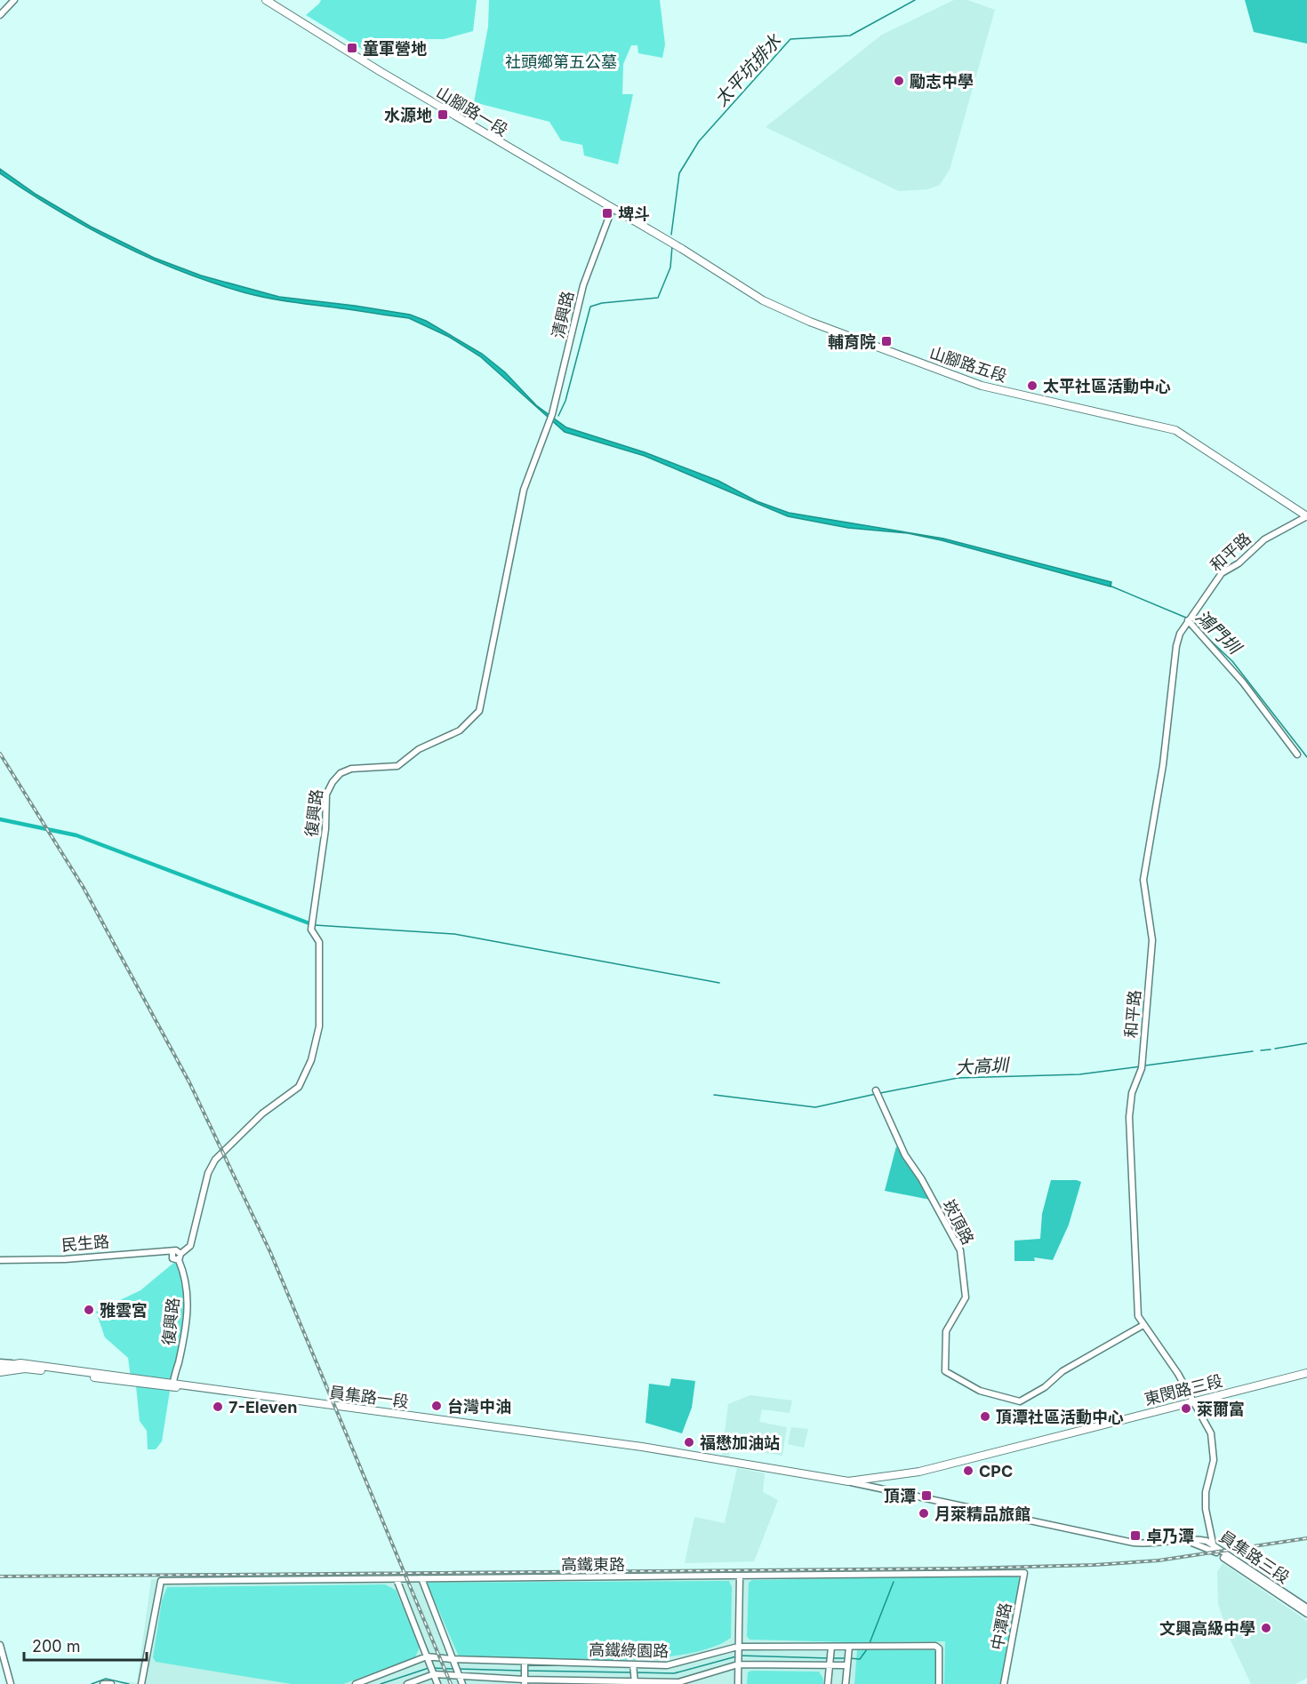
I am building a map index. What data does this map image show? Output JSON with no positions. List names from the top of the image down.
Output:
{
  "streets": {
    "main road": [
      "山腳路一段",
      "山腳路五段",
      "東閔路三段",
      "員集路一段"
    ],
    "street": [
      "清興路",
      "和平路",
      "復興路",
      "崁頂路",
      "民生路",
      "員集路三段",
      "高鐵東路",
      "中潭路",
      "高鐵綠園路"
    ]
  },
  "crossings": [
    ["山腳路一段", "清興路"],
    ["山腳路一段", "山腳路五段"],
    ["清興路", "復興路"],
    ["山腳路五段", "和平路"],
    ["和平路", "崁頂路"],
    ["和平路", "東閔路三段"],
    ["和平路", "員集路三段"],
    ["復興路", "民生路"],
    ["復興路", "員集路一段"],
    ["東閔路三段", "員集路一段"],
    ["高鐵東路", "中潭路"]
  ],
  "water": ["太平坑排水", "鴻門圳", "大高圳"],
  "parks": ["社頭鄉第五公墓"],
  "places": {
    "transit": [
      "童軍營地",
      "水源地",
      "埤斗",
      "輔育院",
      "頂潭",
      "卓乃潭"
    ],
    "other": [
      "勵志中學",
      "太平社區活動中心",
      "雅雲宮",
      "台灣中油",
      "7-Eleven",
      "萊爾富",
      "頂潭社區活動中心",
      "福懋加油站",
      "CPC",
      "月萊精品旅館",
      "文興高級中學"
    ]
  },
  "scale_bar": "200 m"
}
